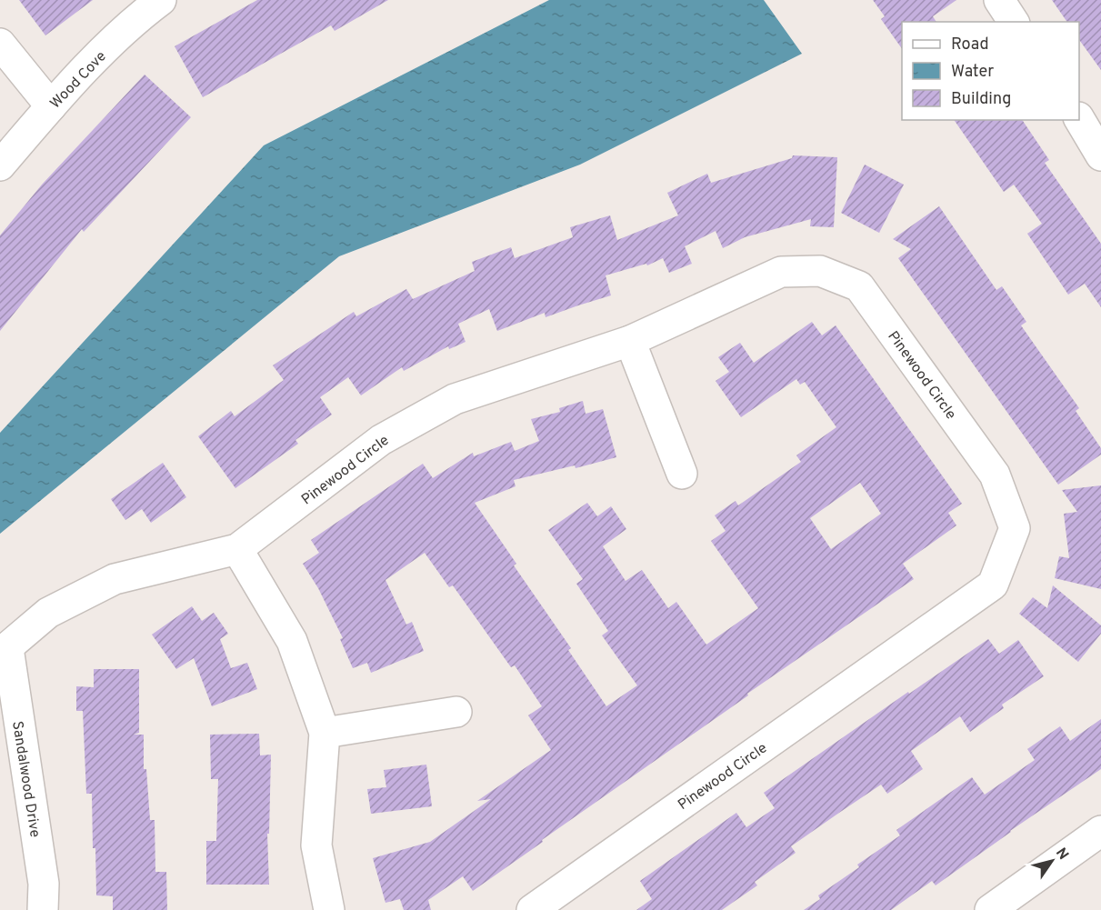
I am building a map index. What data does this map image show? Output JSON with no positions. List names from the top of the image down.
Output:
{
  "streets": {
    "street": ["Wood Cove", "Pinewood Circle", "Sandalwood Drive"]
  },
  "crossings": [
    ["Pinewood Circle", "Sandalwood Drive"]
  ],
  "legend": ["Road", "Water", "Building"],
  "north": "top right"
}
